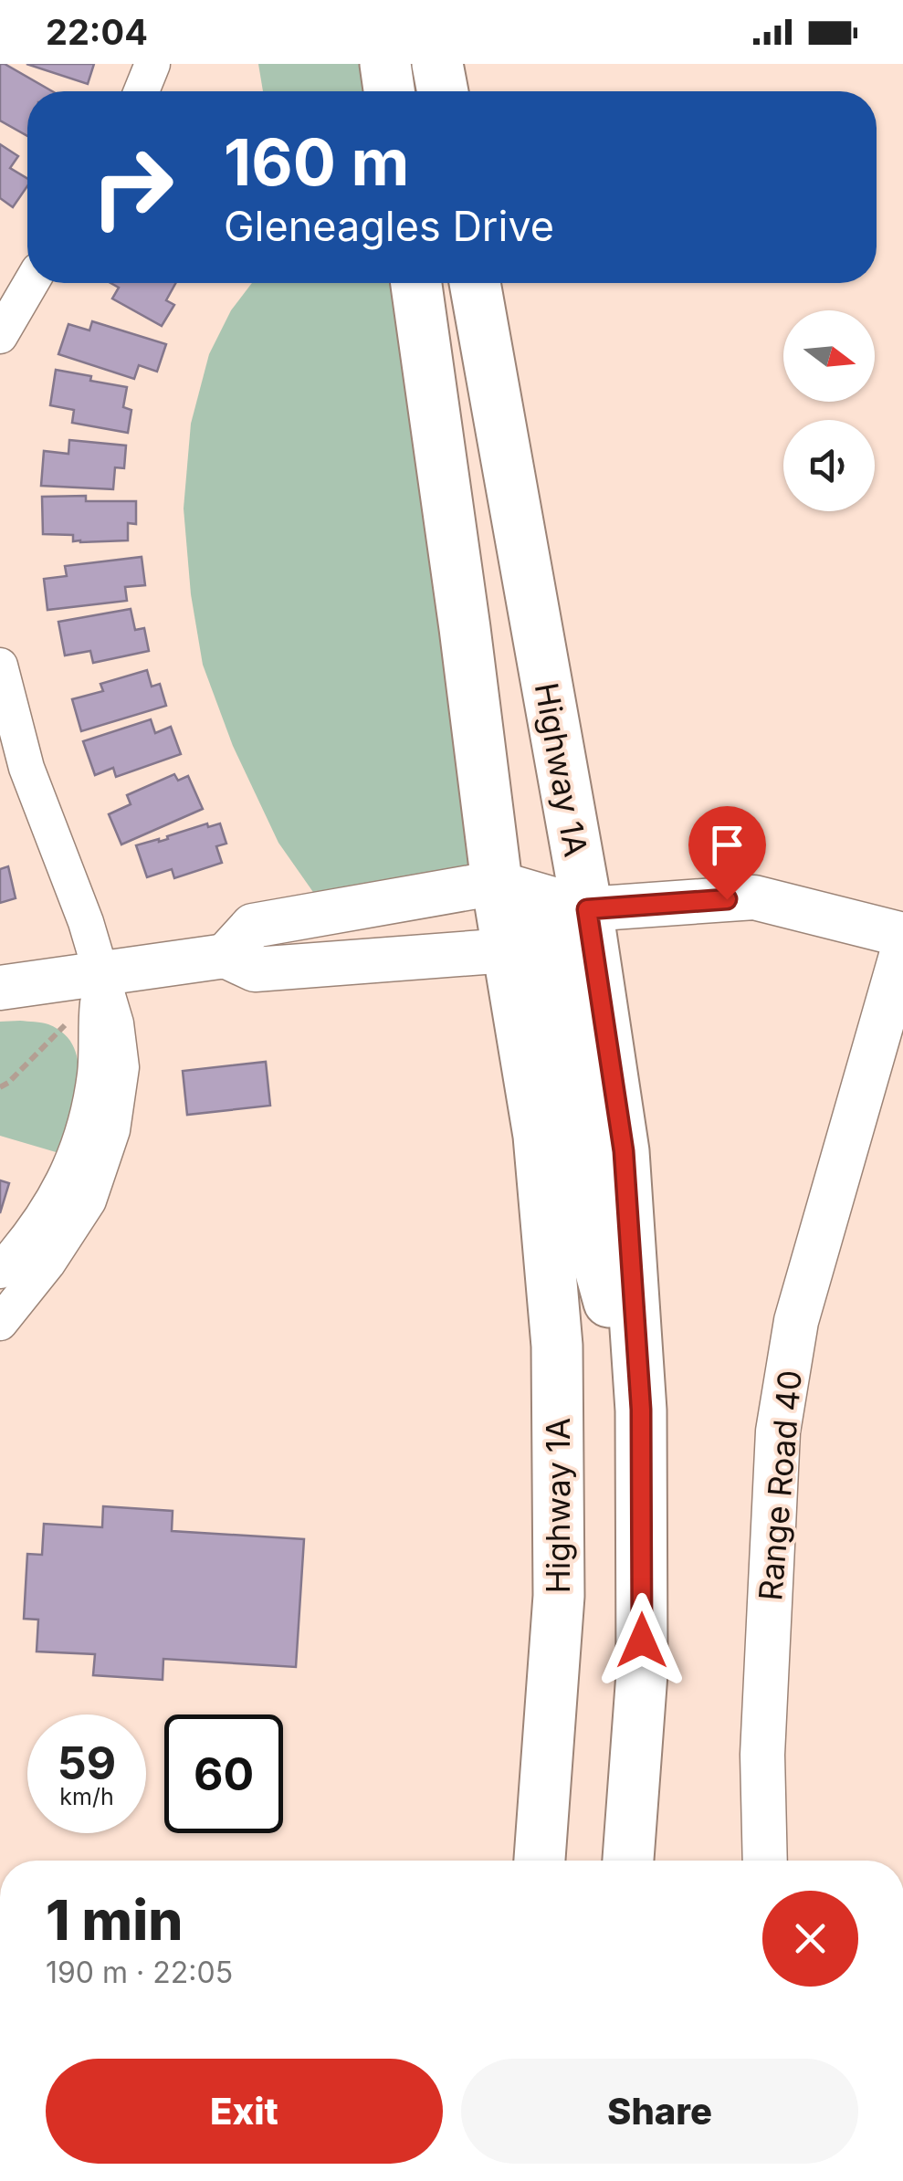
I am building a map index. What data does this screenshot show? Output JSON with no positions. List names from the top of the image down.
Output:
{
  "streets": {
    "main road": ["Highway 1A"],
    "street": ["Range Road 40"]
  },
  "north": "right",
  "page": {
    "status": "22:04",
    "turn": ["160 m", "Gleneagles Drive"],
    "speed": "59 km/h",
    "limit": "60",
    "heading": ["1 min", "190 m · 22:05"],
    "buttons": ["Exit", "Share"]
  }
}
